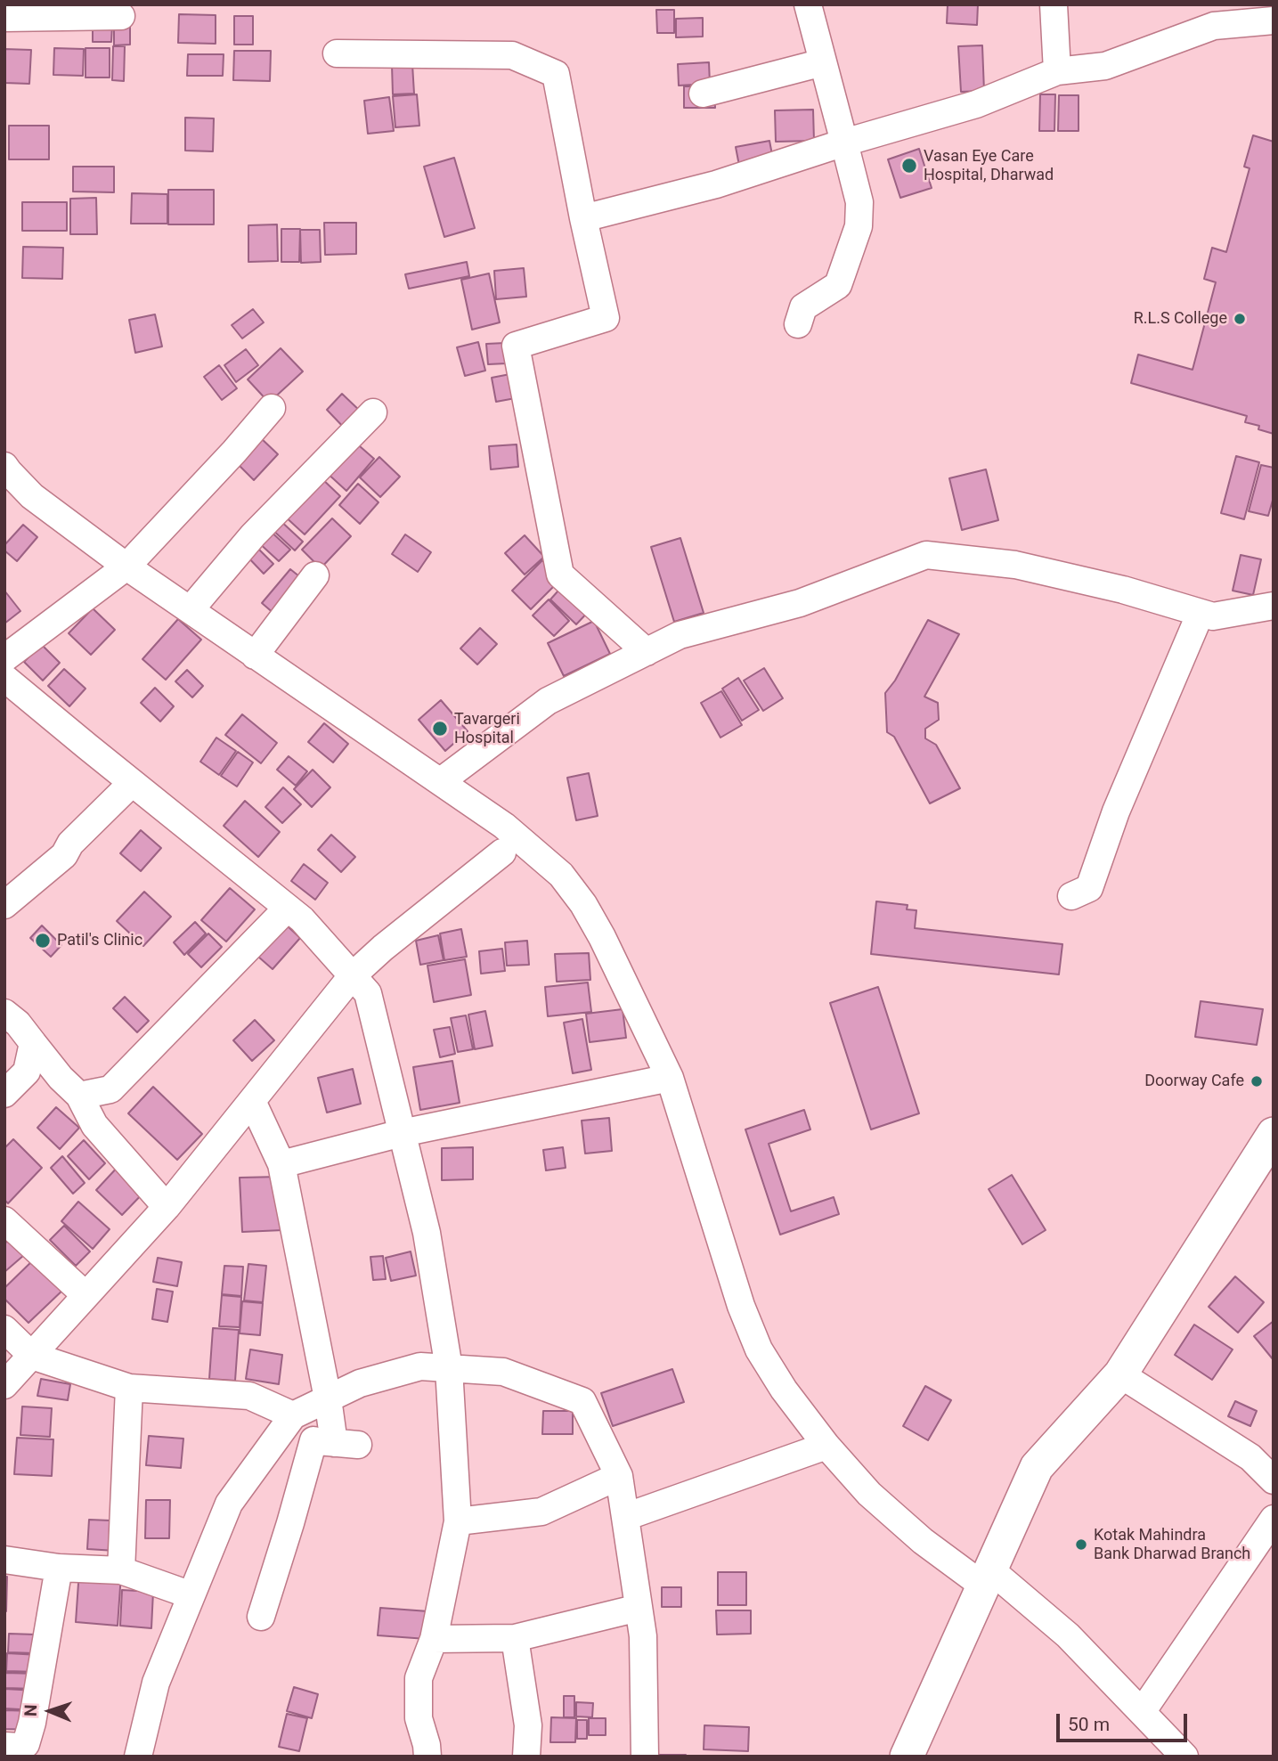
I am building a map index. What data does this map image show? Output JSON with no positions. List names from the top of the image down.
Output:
{
  "places": [
    "Vasan Eye Care Hospital, Dharwad",
    "R.L.S College",
    "Tavargeri Hospital",
    "Patil's Clinic",
    "Doorway Cafe",
    "Kotak Mahindra Bank Dharwad Branch"
  ],
  "scale_bar": "50 m",
  "north": "left"
}
